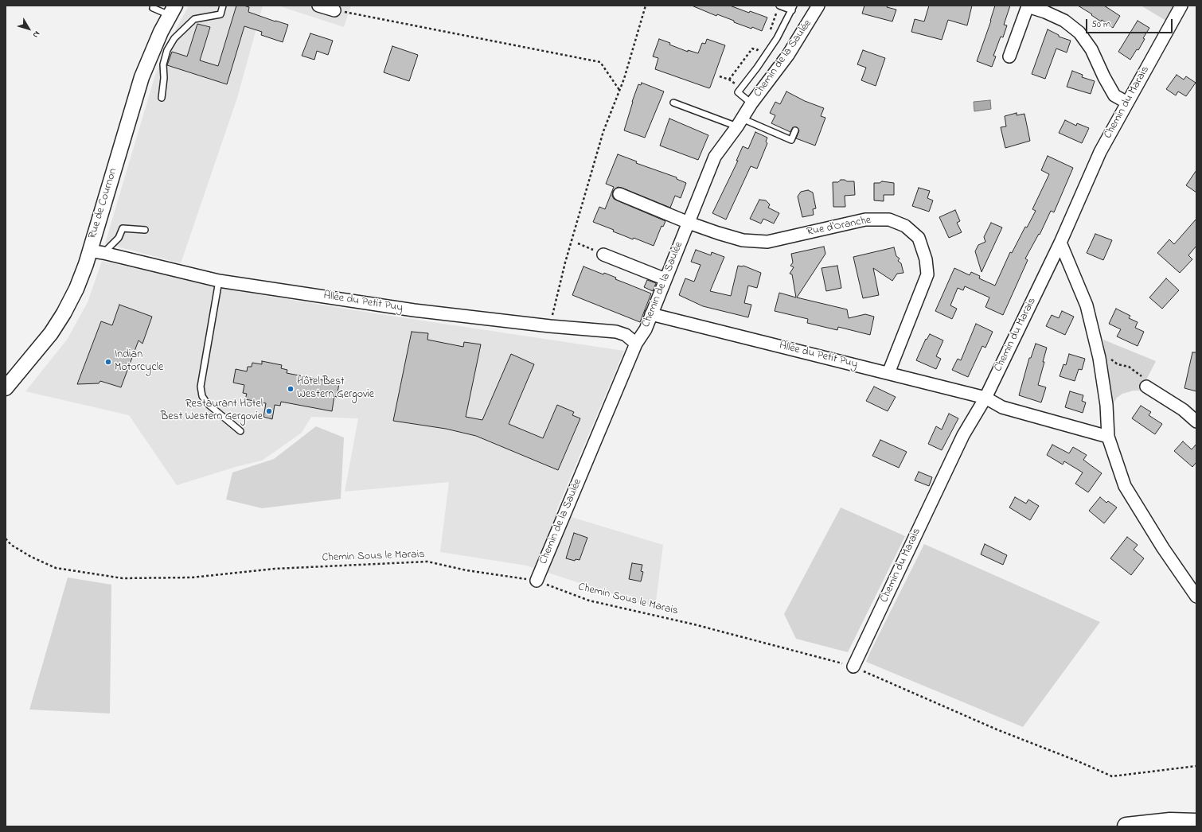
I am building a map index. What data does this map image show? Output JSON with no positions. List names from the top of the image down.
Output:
{
  "streets": {
    "street": [
      "Chemin de la Saulée",
      "Chemin du Marais",
      "Rue de Cournon",
      "Rue d'Oranche",
      "Allée du Petit Puy"
    ],
    "path": ["Chemin Sous le Marais"]
  },
  "crossings": [
    ["Chemin de la Saulée", "Rue d'Oranche"],
    ["Chemin de la Saulée", "Allée du Petit Puy"],
    ["Chemin de la Saulée", "Chemin Sous le Marais"],
    ["Chemin du Marais", "Allée du Petit Puy"],
    ["Chemin du Marais", "Chemin Sous le Marais"],
    ["Rue de Cournon", "Allée du Petit Puy"],
    ["Rue d'Oranche", "Allée du Petit Puy"]
  ],
  "places": ["Indian Motorcycle", "Hôtel Best Western Gergovie", "Restaurant Hotel Best Western Gergovie"],
  "scale_bar": "50 m",
  "north": "bottom right"
}
